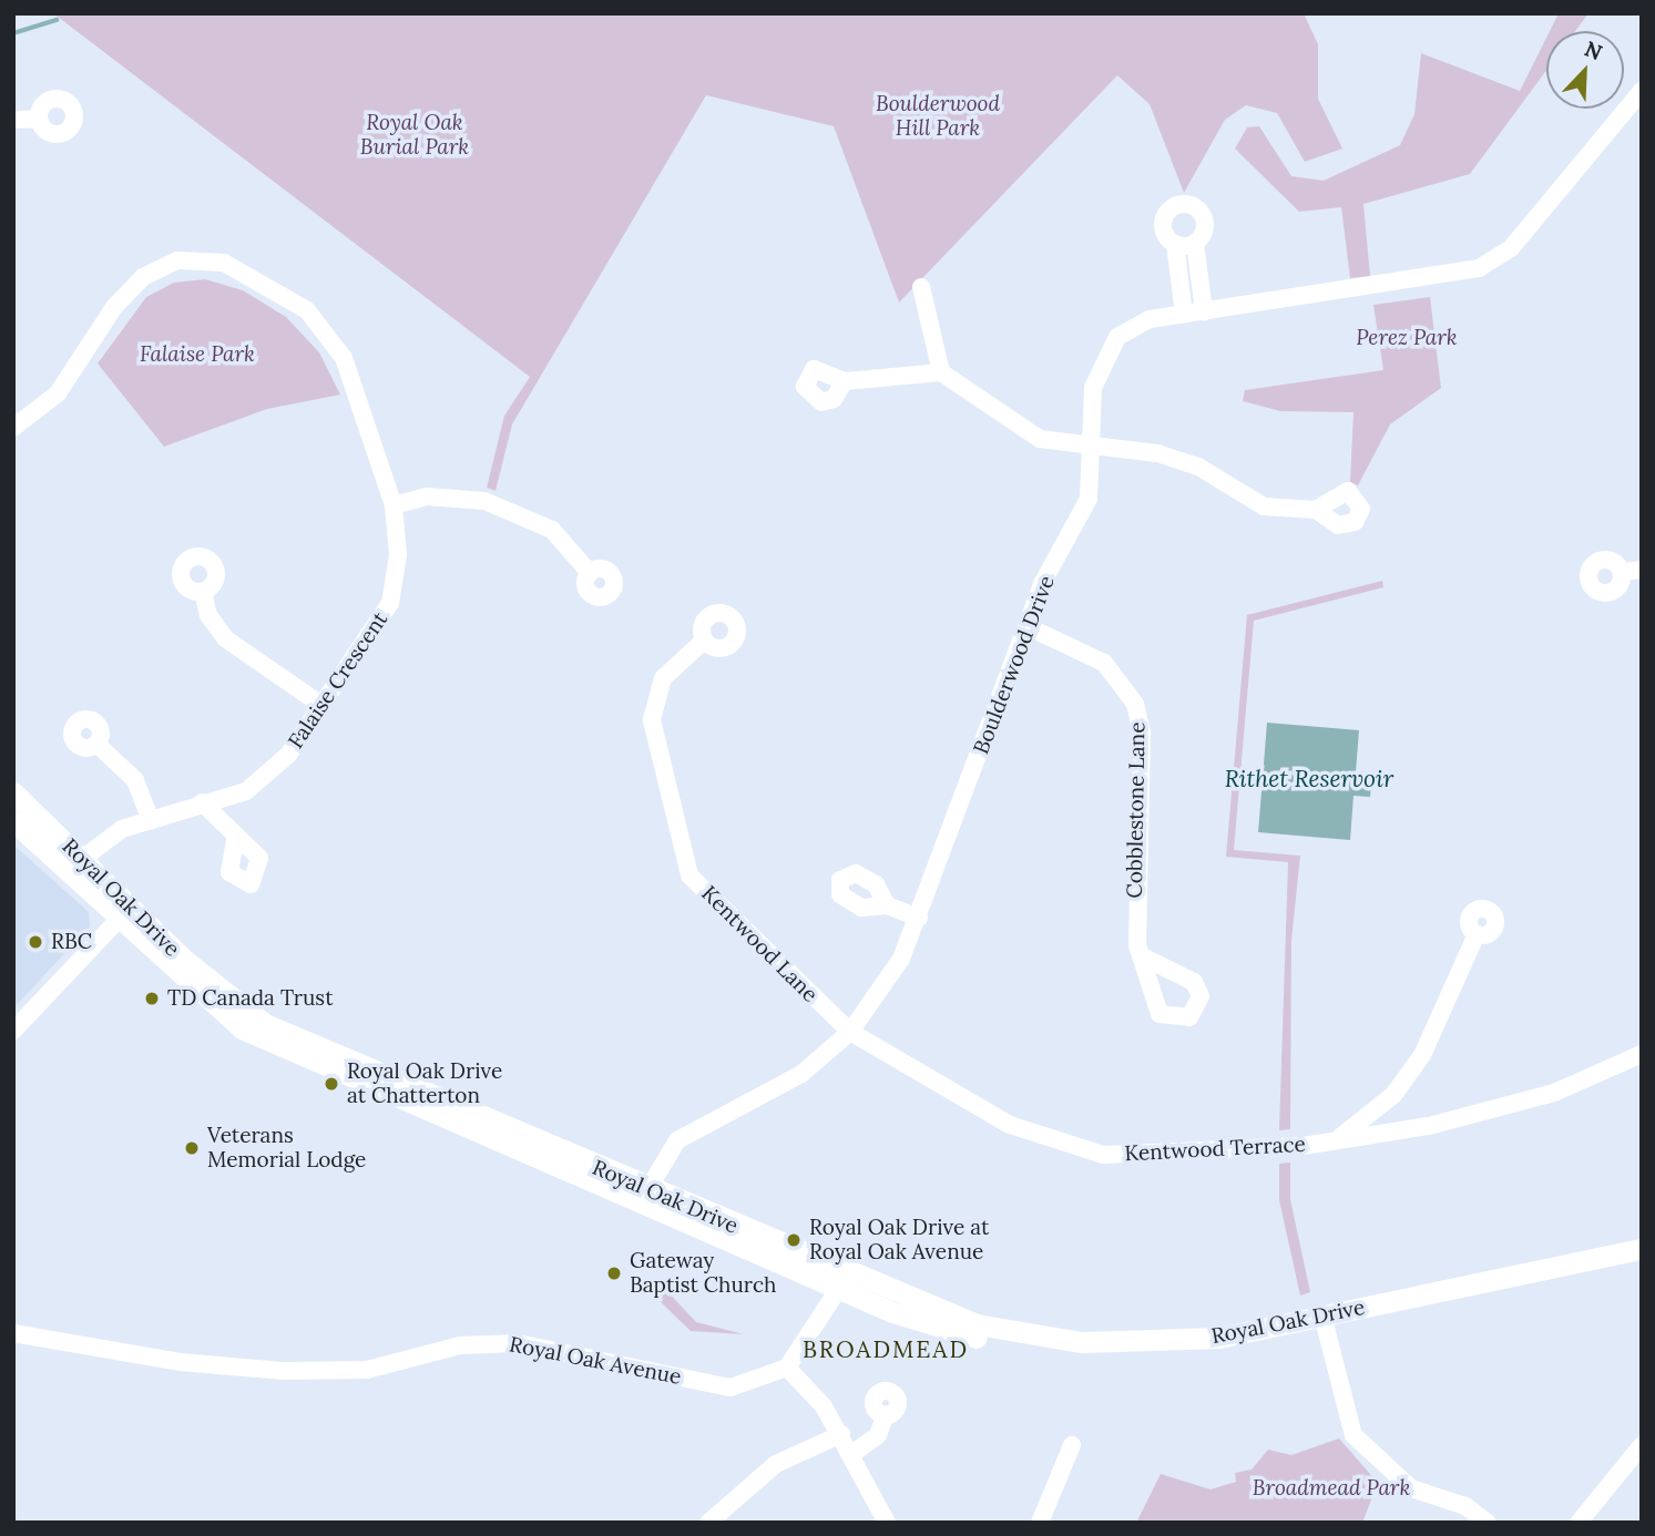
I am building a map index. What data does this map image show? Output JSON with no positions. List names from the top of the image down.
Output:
{
  "streets": {
    "main road": ["Royal Oak Drive"],
    "street": [
      "Boulderwood Drive",
      "Falaise Crescent",
      "Cobblestone Lane",
      "Kentwood Lane",
      "Kentwood Terrace",
      "Royal Oak Avenue"
    ]
  },
  "crossings": [
    ["Boulderwood Drive", "Cobblestone Lane"],
    ["Boulderwood Drive", "Royal Oak Drive"],
    ["Boulderwood Drive", "Kentwood Lane"],
    ["Boulderwood Drive", "Kentwood Terrace"],
    ["Falaise Crescent", "Royal Oak Drive"],
    ["Royal Oak Drive", "Royal Oak Avenue"],
    ["Kentwood Lane", "Kentwood Terrace"]
  ],
  "districts": ["BROADMEAD"],
  "water": ["Rithet Reservoir"],
  "parks": [
    "Boulderwood Hill Park",
    "Royal Oak Burial Park",
    "Perez Park",
    "Falaise Park",
    "Broadmead Park"
  ],
  "places": [
    "RBC",
    "TD Canada Trust",
    "Royal Oak Drive at Chatterton",
    "Veterans Memorial Lodge",
    "Royal Oak Drive at Royal Oak Avenue",
    "Gateway Baptist Church"
  ],
  "north": "top right"
}
